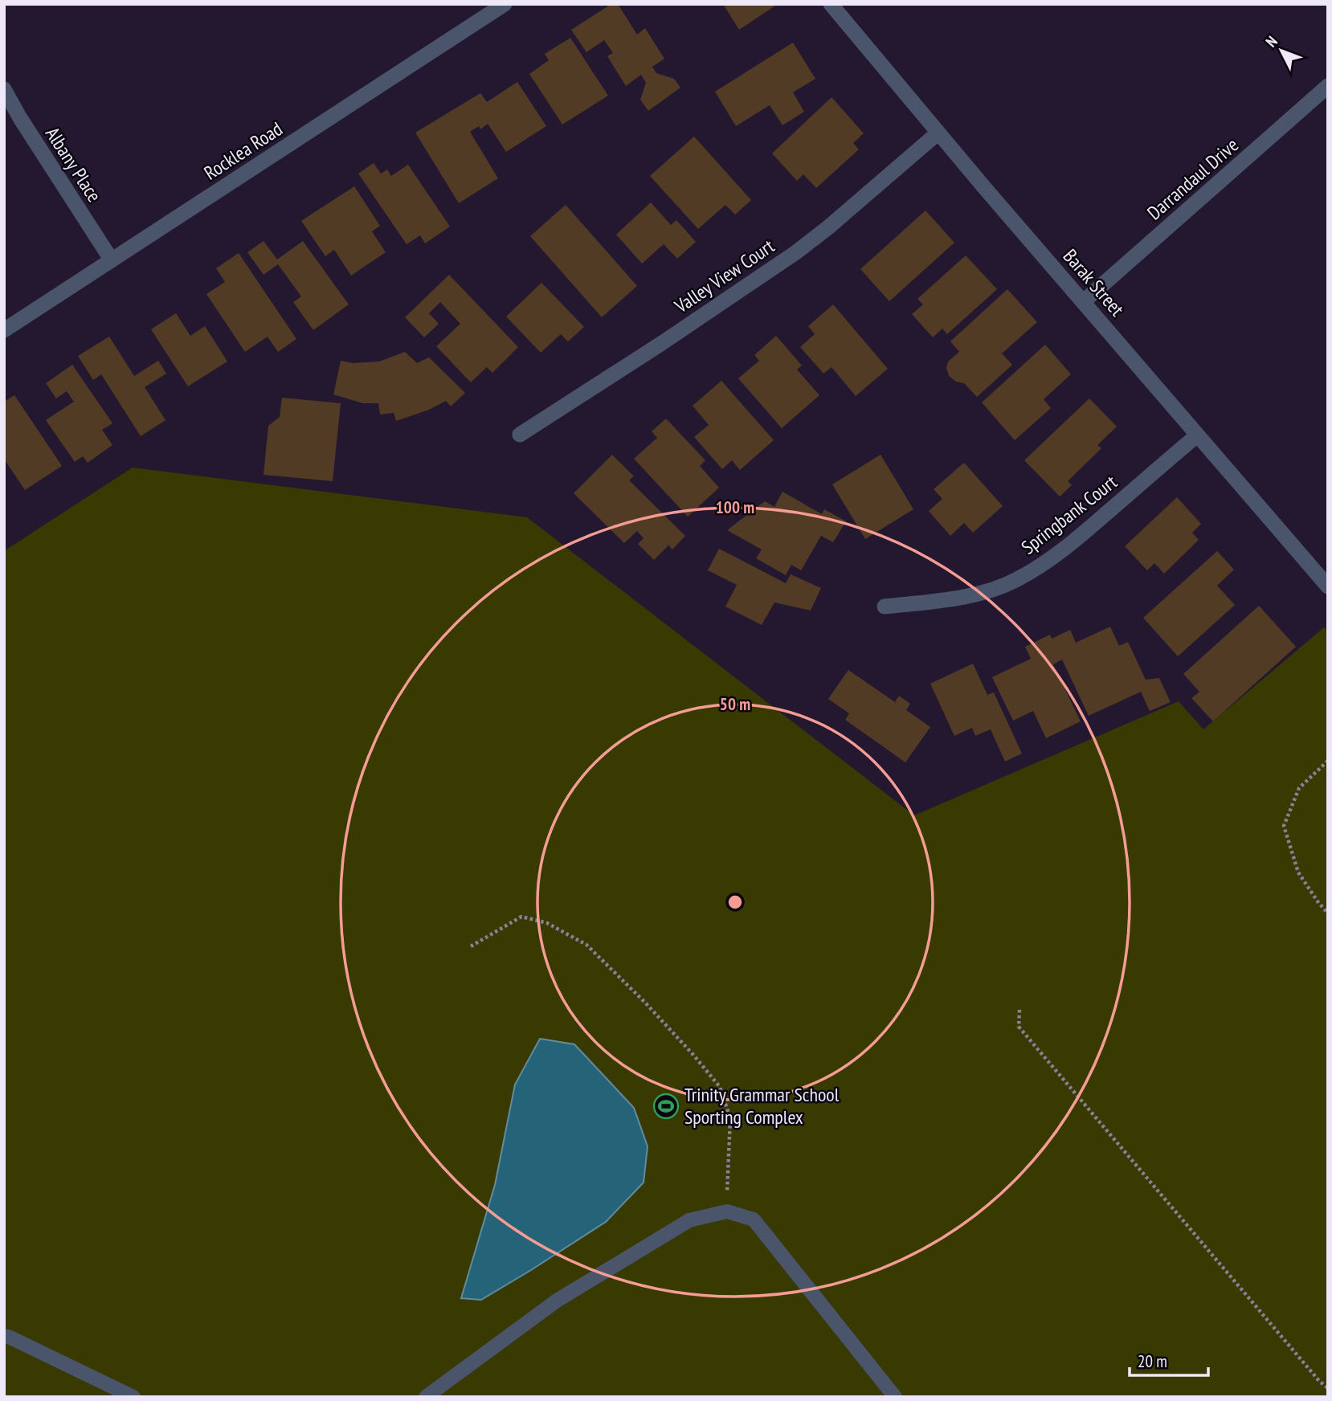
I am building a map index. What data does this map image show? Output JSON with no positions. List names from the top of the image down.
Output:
{
  "streets": {
    "street": [
      "Rocklea Road",
      "Albany Place",
      "Darrandaul Drive",
      "Valley View Court",
      "Barak Street",
      "Springbank Court"
    ]
  },
  "crossings": [
    ["Rocklea Road", "Albany Place"],
    ["Darrandaul Drive", "Barak Street"],
    ["Valley View Court", "Barak Street"],
    ["Barak Street", "Springbank Court"]
  ],
  "places": {
    "sports": ["Trinity Grammar School Sporting Complex"]
  },
  "scale_bar": "20 m",
  "north": "top left",
  "rings": ["100 m", "50 m"]
}
